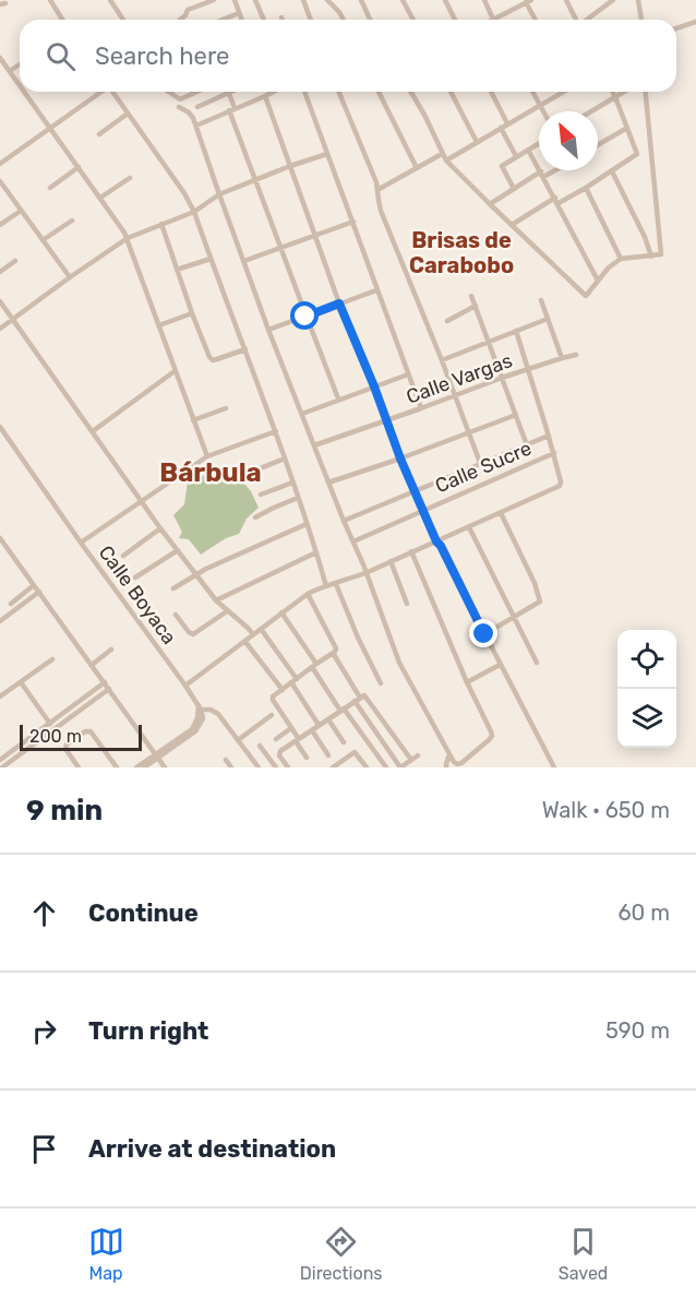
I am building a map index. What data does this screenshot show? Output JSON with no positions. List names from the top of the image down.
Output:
{
  "streets": {
    "street": ["Calle Vargas", "Calle Sucre", "Calle Boyaca"]
  },
  "districts": ["Brisas de Carabobo", "Bárbula"],
  "scale_bar": "200 m",
  "north": "top left",
  "page": {
    "search": "Search here",
    "scale": "200 m",
    "heading": ["9 min", "Walk · 650 m"],
    "list": [
      ["Continue", "60 m"],
      ["Turn right", "590 m"],
      "Arrive at destination"
    ],
    "nav": ["Map", "Directions", "Saved"]
  }
}
